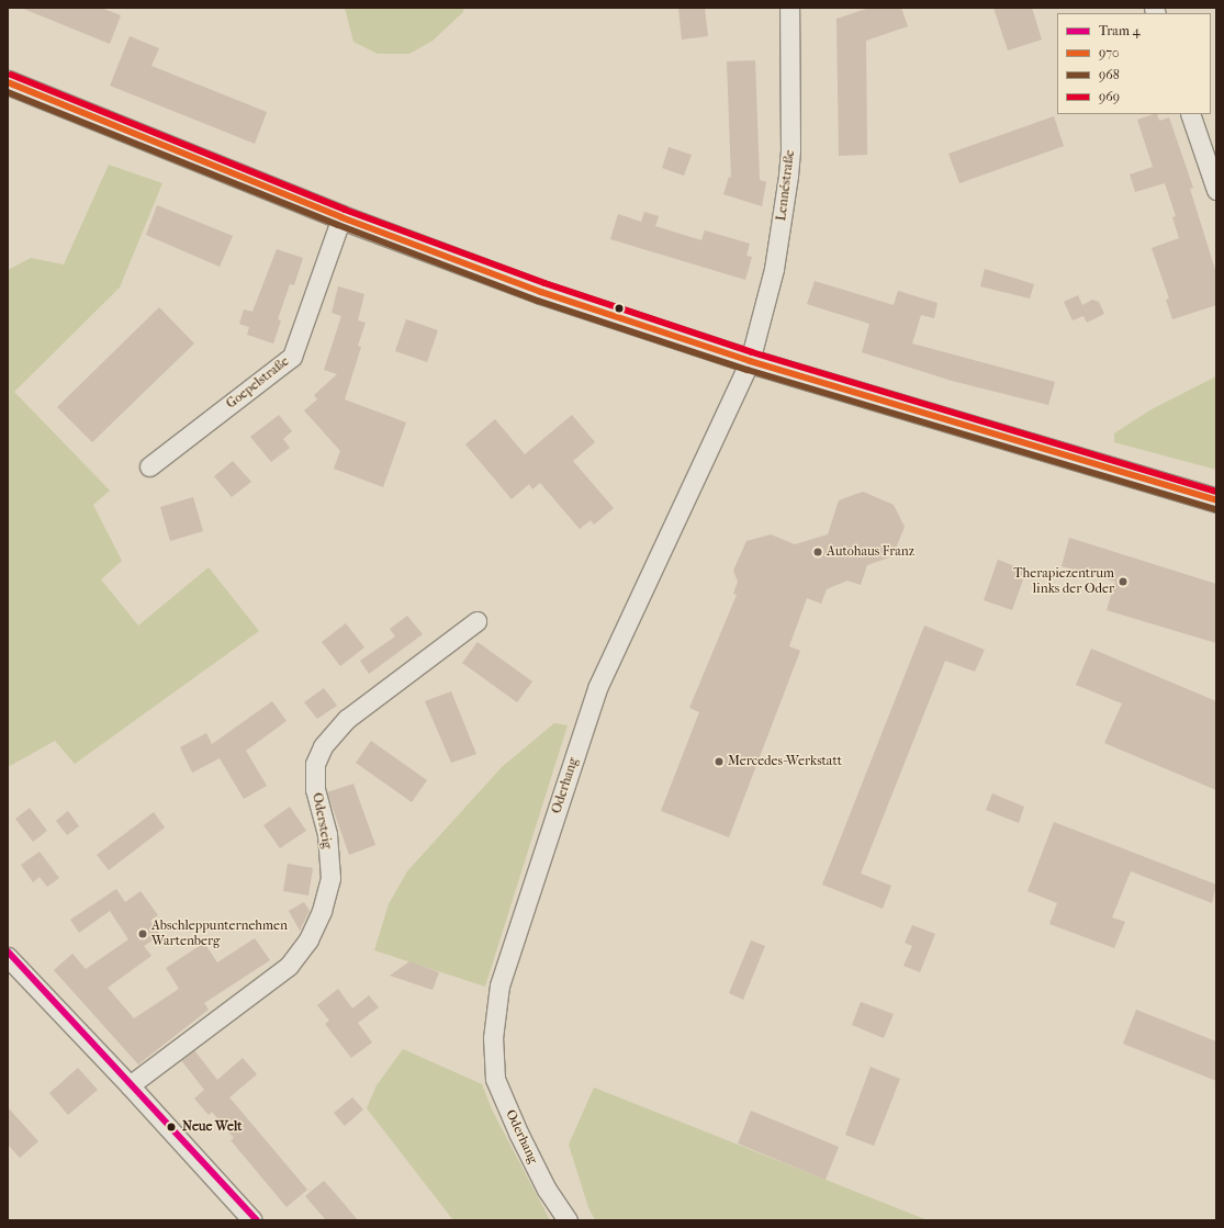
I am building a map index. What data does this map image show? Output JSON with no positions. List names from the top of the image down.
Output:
{
  "streets": {
    "street": [
      "Lennéstraße",
      "Goepelstraße",
      "Oderhang",
      "Odersteig"
    ]
  },
  "crossings": [
    ["Lennéstraße", "Oderhang"]
  ],
  "places": [
    "Autohaus Franz",
    "Therapiezentrum links der Oder",
    "Mercedes-Werkstatt",
    "Abschleppunternehmen Wartenberg",
    "Neue Welt"
  ],
  "lines": [
    "transit line 969",
    "transit line 970",
    "transit line 968",
    "tram line 4"
  ],
  "legend": [
    "Tram 4",
    "970",
    "968",
    "969"
  ]
}
